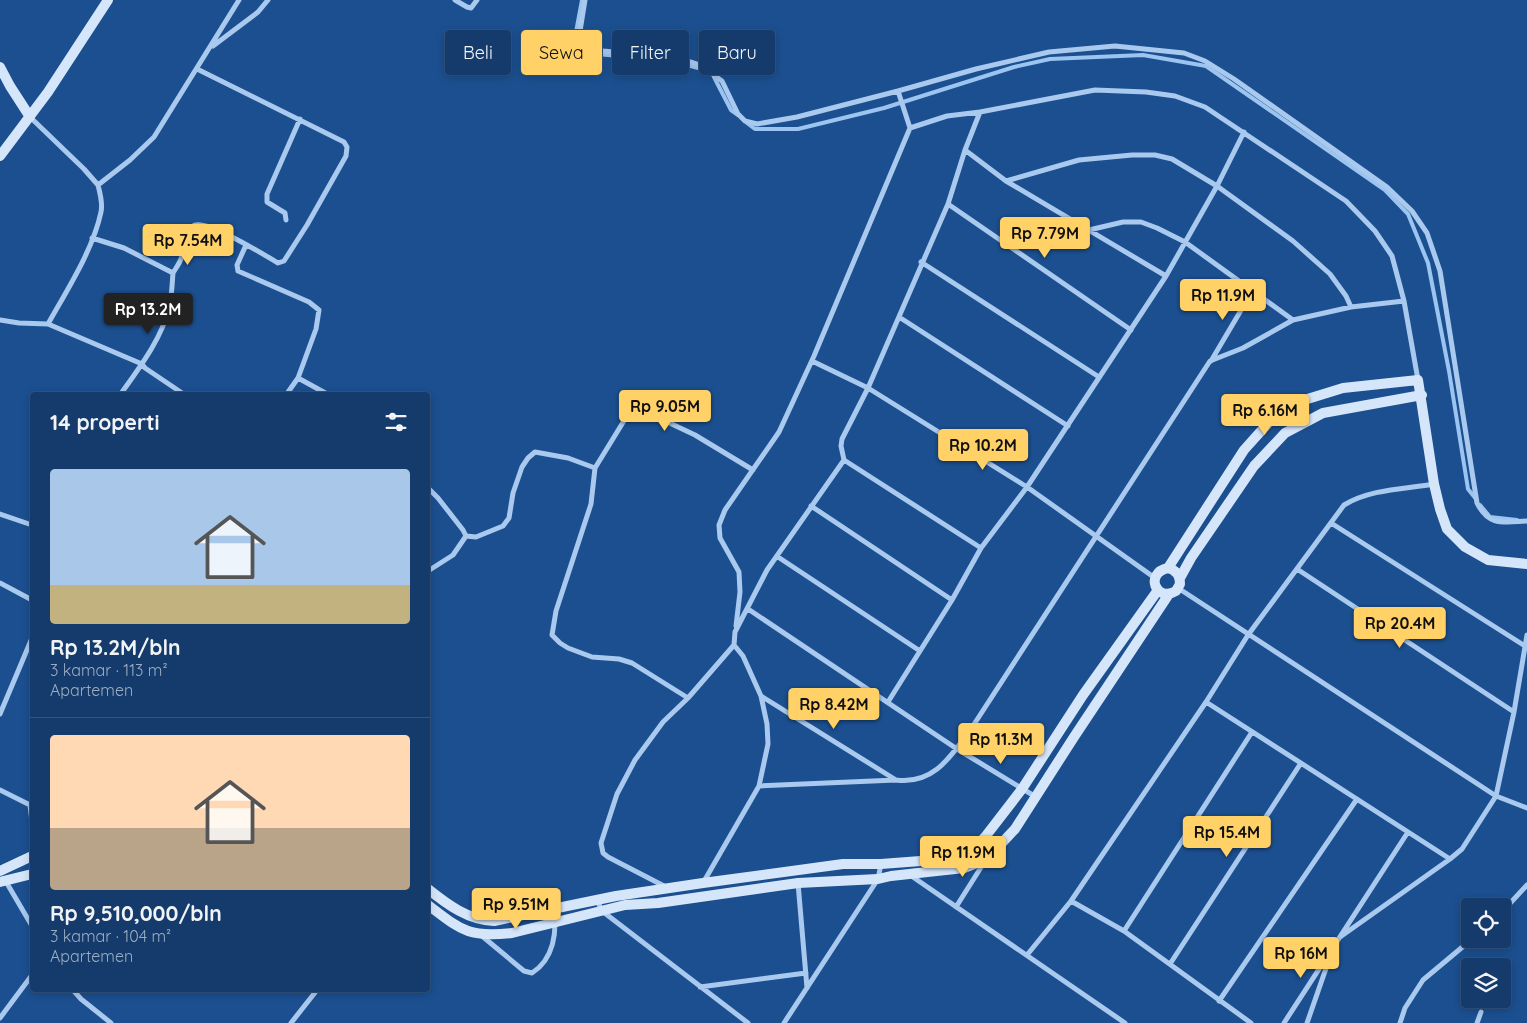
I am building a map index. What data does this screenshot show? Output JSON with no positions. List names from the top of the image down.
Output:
{
  "page": {
    "chip": [
      "Beli",
      "Sewa",
      "Filter",
      "Baru"
    ],
    "price": [
      "Rp 7.79M",
      "Rp 7.54M",
      "Rp 11.9M",
      "Rp 13.2M",
      "Rp 9.05M",
      "Rp 6.16M",
      "Rp 10.2M",
      "Rp 20.4M",
      "Rp 8.42M",
      "Rp 11.3M",
      "Rp 15.4M",
      "Rp 11.9M",
      "Rp 9.51M",
      "Rp 16M"
    ],
    "heading": "14 properti",
    "list": [
      {
        "name": "Rp 13.2M/bln",
        "note": "3 kamar · 113 m² · Apartemen"
      },
      {
        "name": "Rp 9,510,000/bln",
        "note": "3 kamar · 104 m² · Apartemen"
      }
    ]
  }
}
